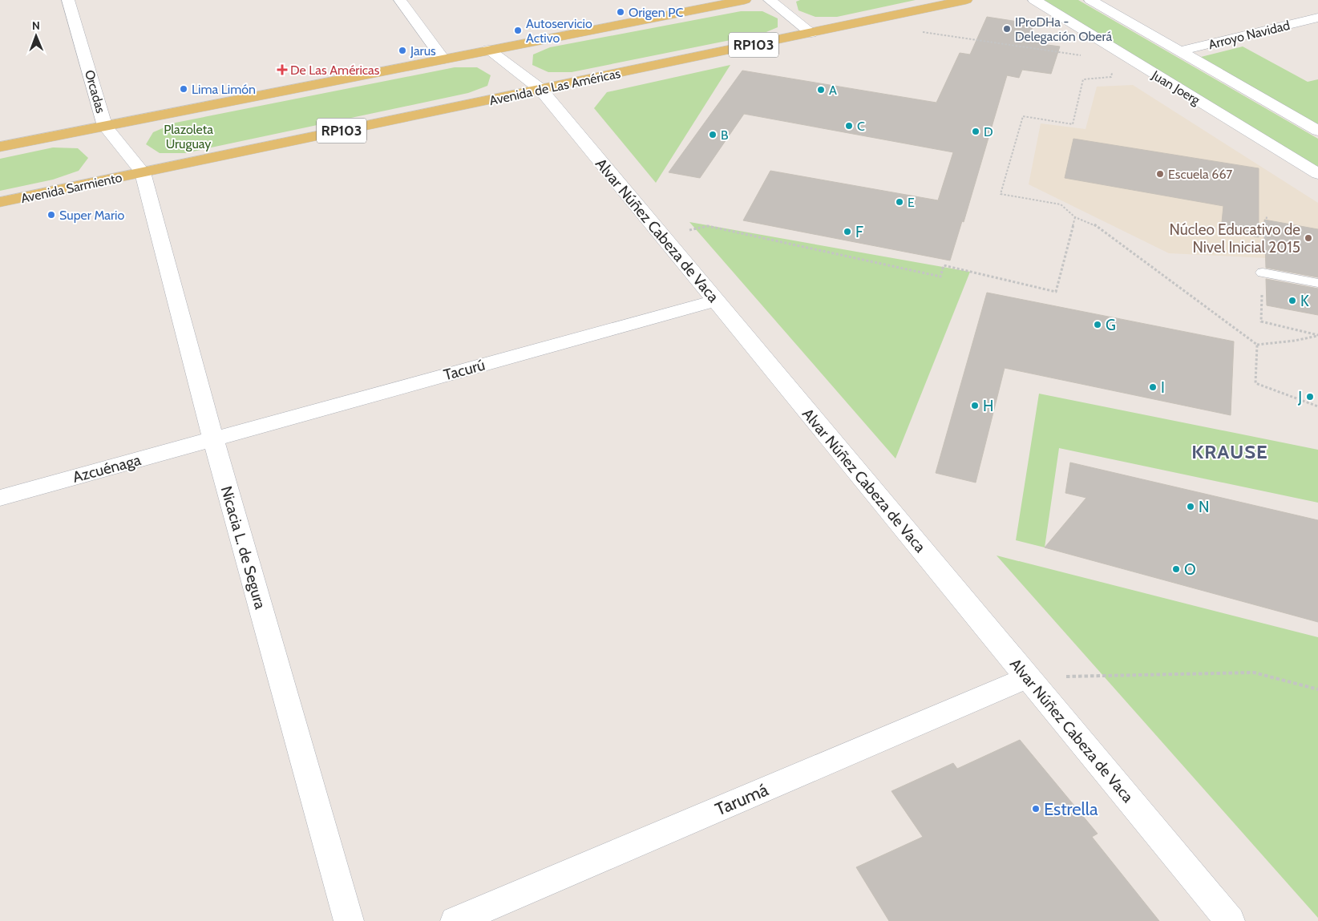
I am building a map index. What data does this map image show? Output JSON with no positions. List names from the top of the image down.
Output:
{
  "streets": {
    "main road": ["RP103", "Avenida de Las Américas", "Avenida Sarmiento"],
    "street": [
      "Arroyo Navidad",
      "Juan Joerg",
      "Orcadas",
      "Alvar Núñez Cabeza de Vaca",
      "Tacurú",
      "Azcuénaga",
      "Nicacia L. de Segura",
      "Tarumá"
    ]
  },
  "crossings": [
    ["Avenida de Las Américas", "Orcadas"],
    ["Avenida de Las Américas", "Avenida Sarmiento"],
    ["Avenida de Las Américas", "Alvar Núñez Cabeza de Vaca"],
    ["Avenida de Las Américas", "Nicacia L. de Segura"],
    ["Orcadas", "Avenida Sarmiento"],
    ["Orcadas", "Nicacia L. de Segura"],
    ["Avenida Sarmiento", "Nicacia L. de Segura"],
    ["Alvar Núñez Cabeza de Vaca", "Tacurú"],
    ["Alvar Núñez Cabeza de Vaca", "Tarumá"],
    ["Tacurú", "Azcuénaga"],
    ["Tacurú", "Nicacia L. de Segura"],
    ["Azcuénaga", "Nicacia L. de Segura"]
  ],
  "districts": ["KRAUSE"],
  "parks": ["Plazoleta Uruguay"],
  "places": {
    "other": [
      "Origen PC",
      "IProDHa - Delegación Oberá",
      "Autoservicio Activo",
      "Jarus",
      "Lima Limón",
      "A",
      "C",
      "D",
      "B",
      "Escuela 667",
      "E",
      "Super Mario",
      "F",
      "Núcleo Educativo de Nivel Inicial 2015",
      "K",
      "G",
      "I",
      "J",
      "H",
      "N",
      "O",
      "Estrella"
    ],
    "health": ["De Las Américas"]
  },
  "north": "top"
}
